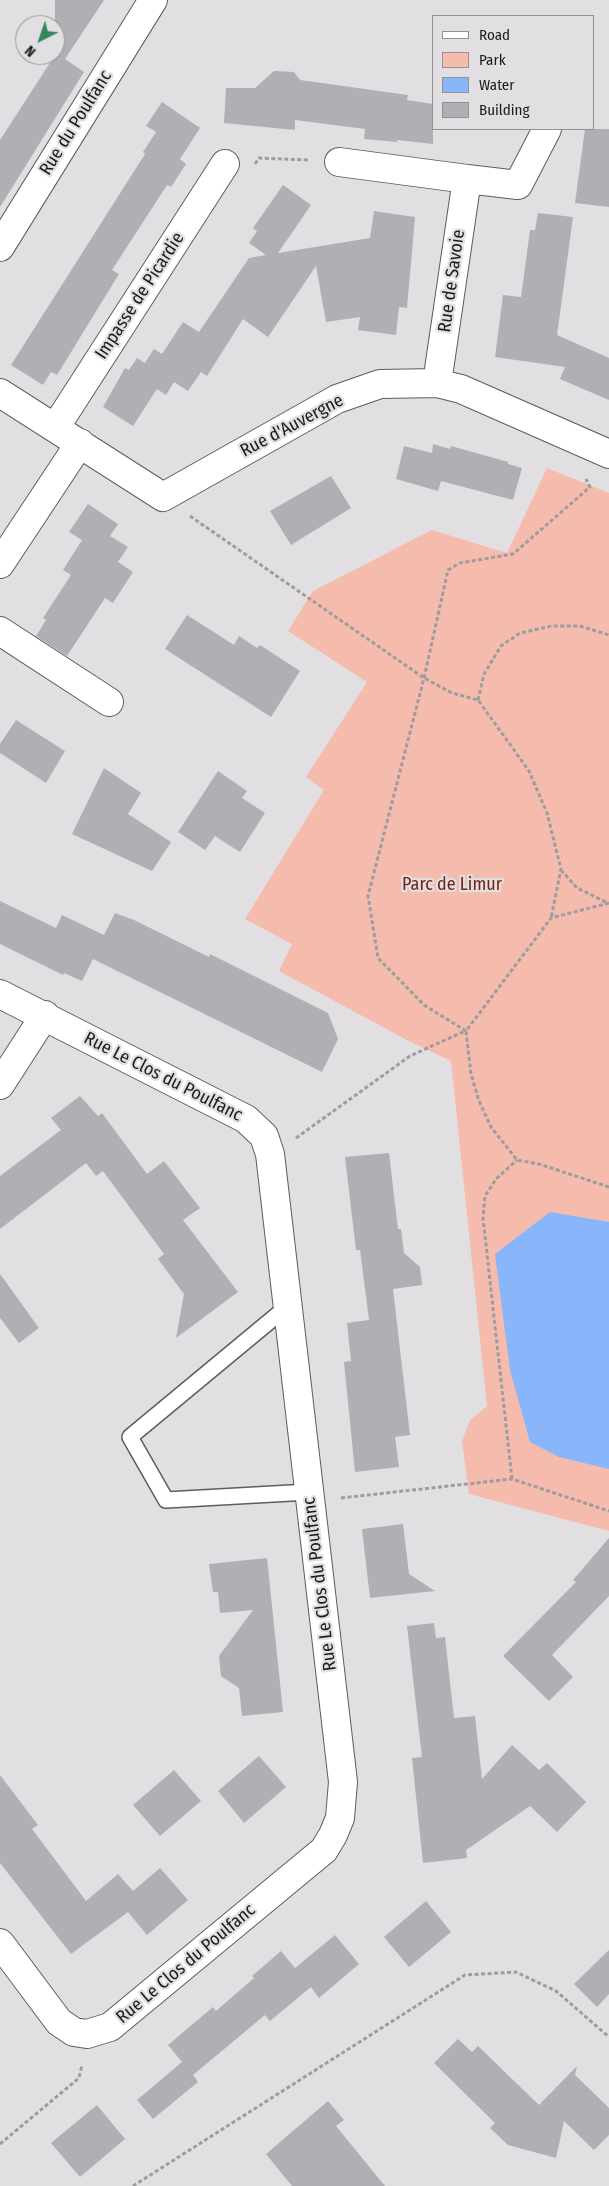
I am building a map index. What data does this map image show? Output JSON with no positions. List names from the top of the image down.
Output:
{
  "streets": {
    "street": [
      "Rue du Poulfanc",
      "Rue de Savoie",
      "Impasse de Picardie",
      "Rue d'Auvergne",
      "Rue Le Clos du Poulfanc"
    ]
  },
  "crossings": [
    ["Rue de Savoie", "Rue d'Auvergne"]
  ],
  "parks": ["Parc de Limur"],
  "legend": [
    "Road",
    "Park",
    "Water",
    "Building"
  ],
  "north": "bottom left"
}
